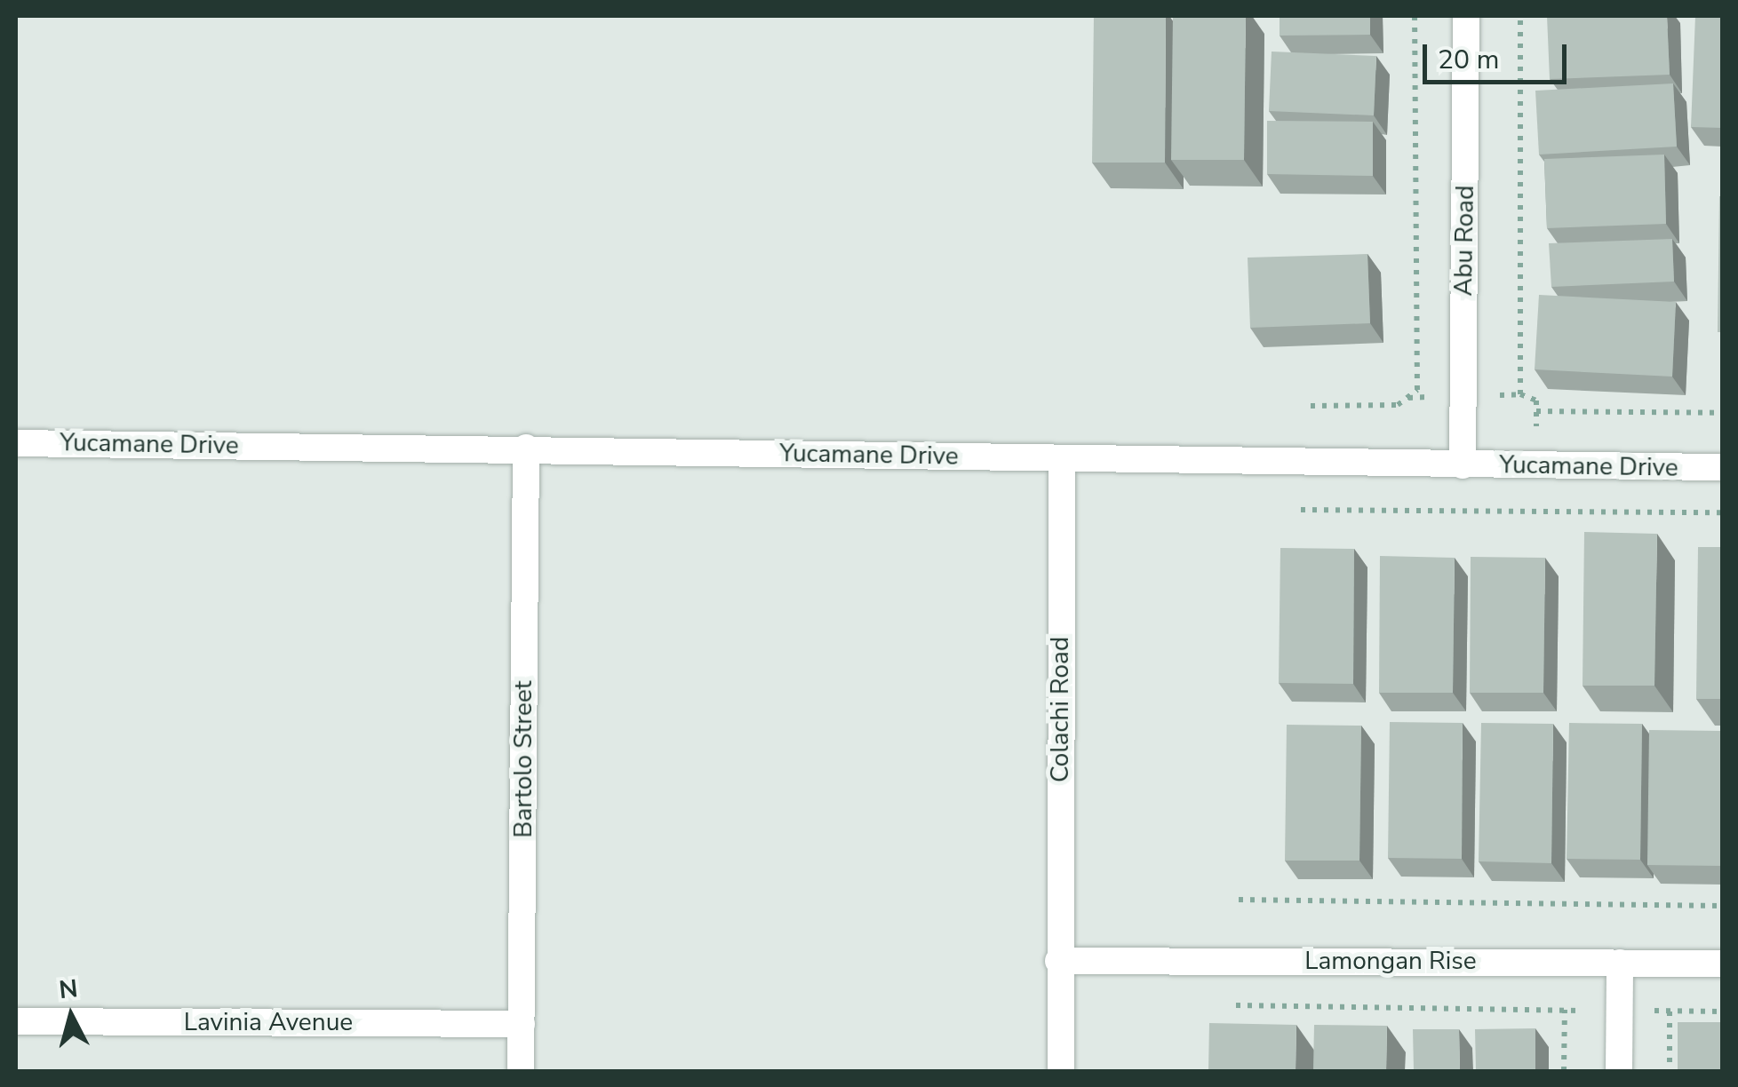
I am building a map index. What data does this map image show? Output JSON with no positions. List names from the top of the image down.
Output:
{
  "streets": {
    "street": [
      "Abu Road",
      "Yucamane Drive",
      "Colachi Road",
      "Bartolo Street",
      "Lamongan Rise",
      "Lavinia Avenue"
    ]
  },
  "crossings": [
    ["Abu Road", "Yucamane Drive"],
    ["Yucamane Drive", "Colachi Road"],
    ["Yucamane Drive", "Bartolo Street"],
    ["Colachi Road", "Lamongan Rise"],
    ["Bartolo Street", "Lavinia Avenue"]
  ],
  "scale_bar": "20 m",
  "north": "top"
}
